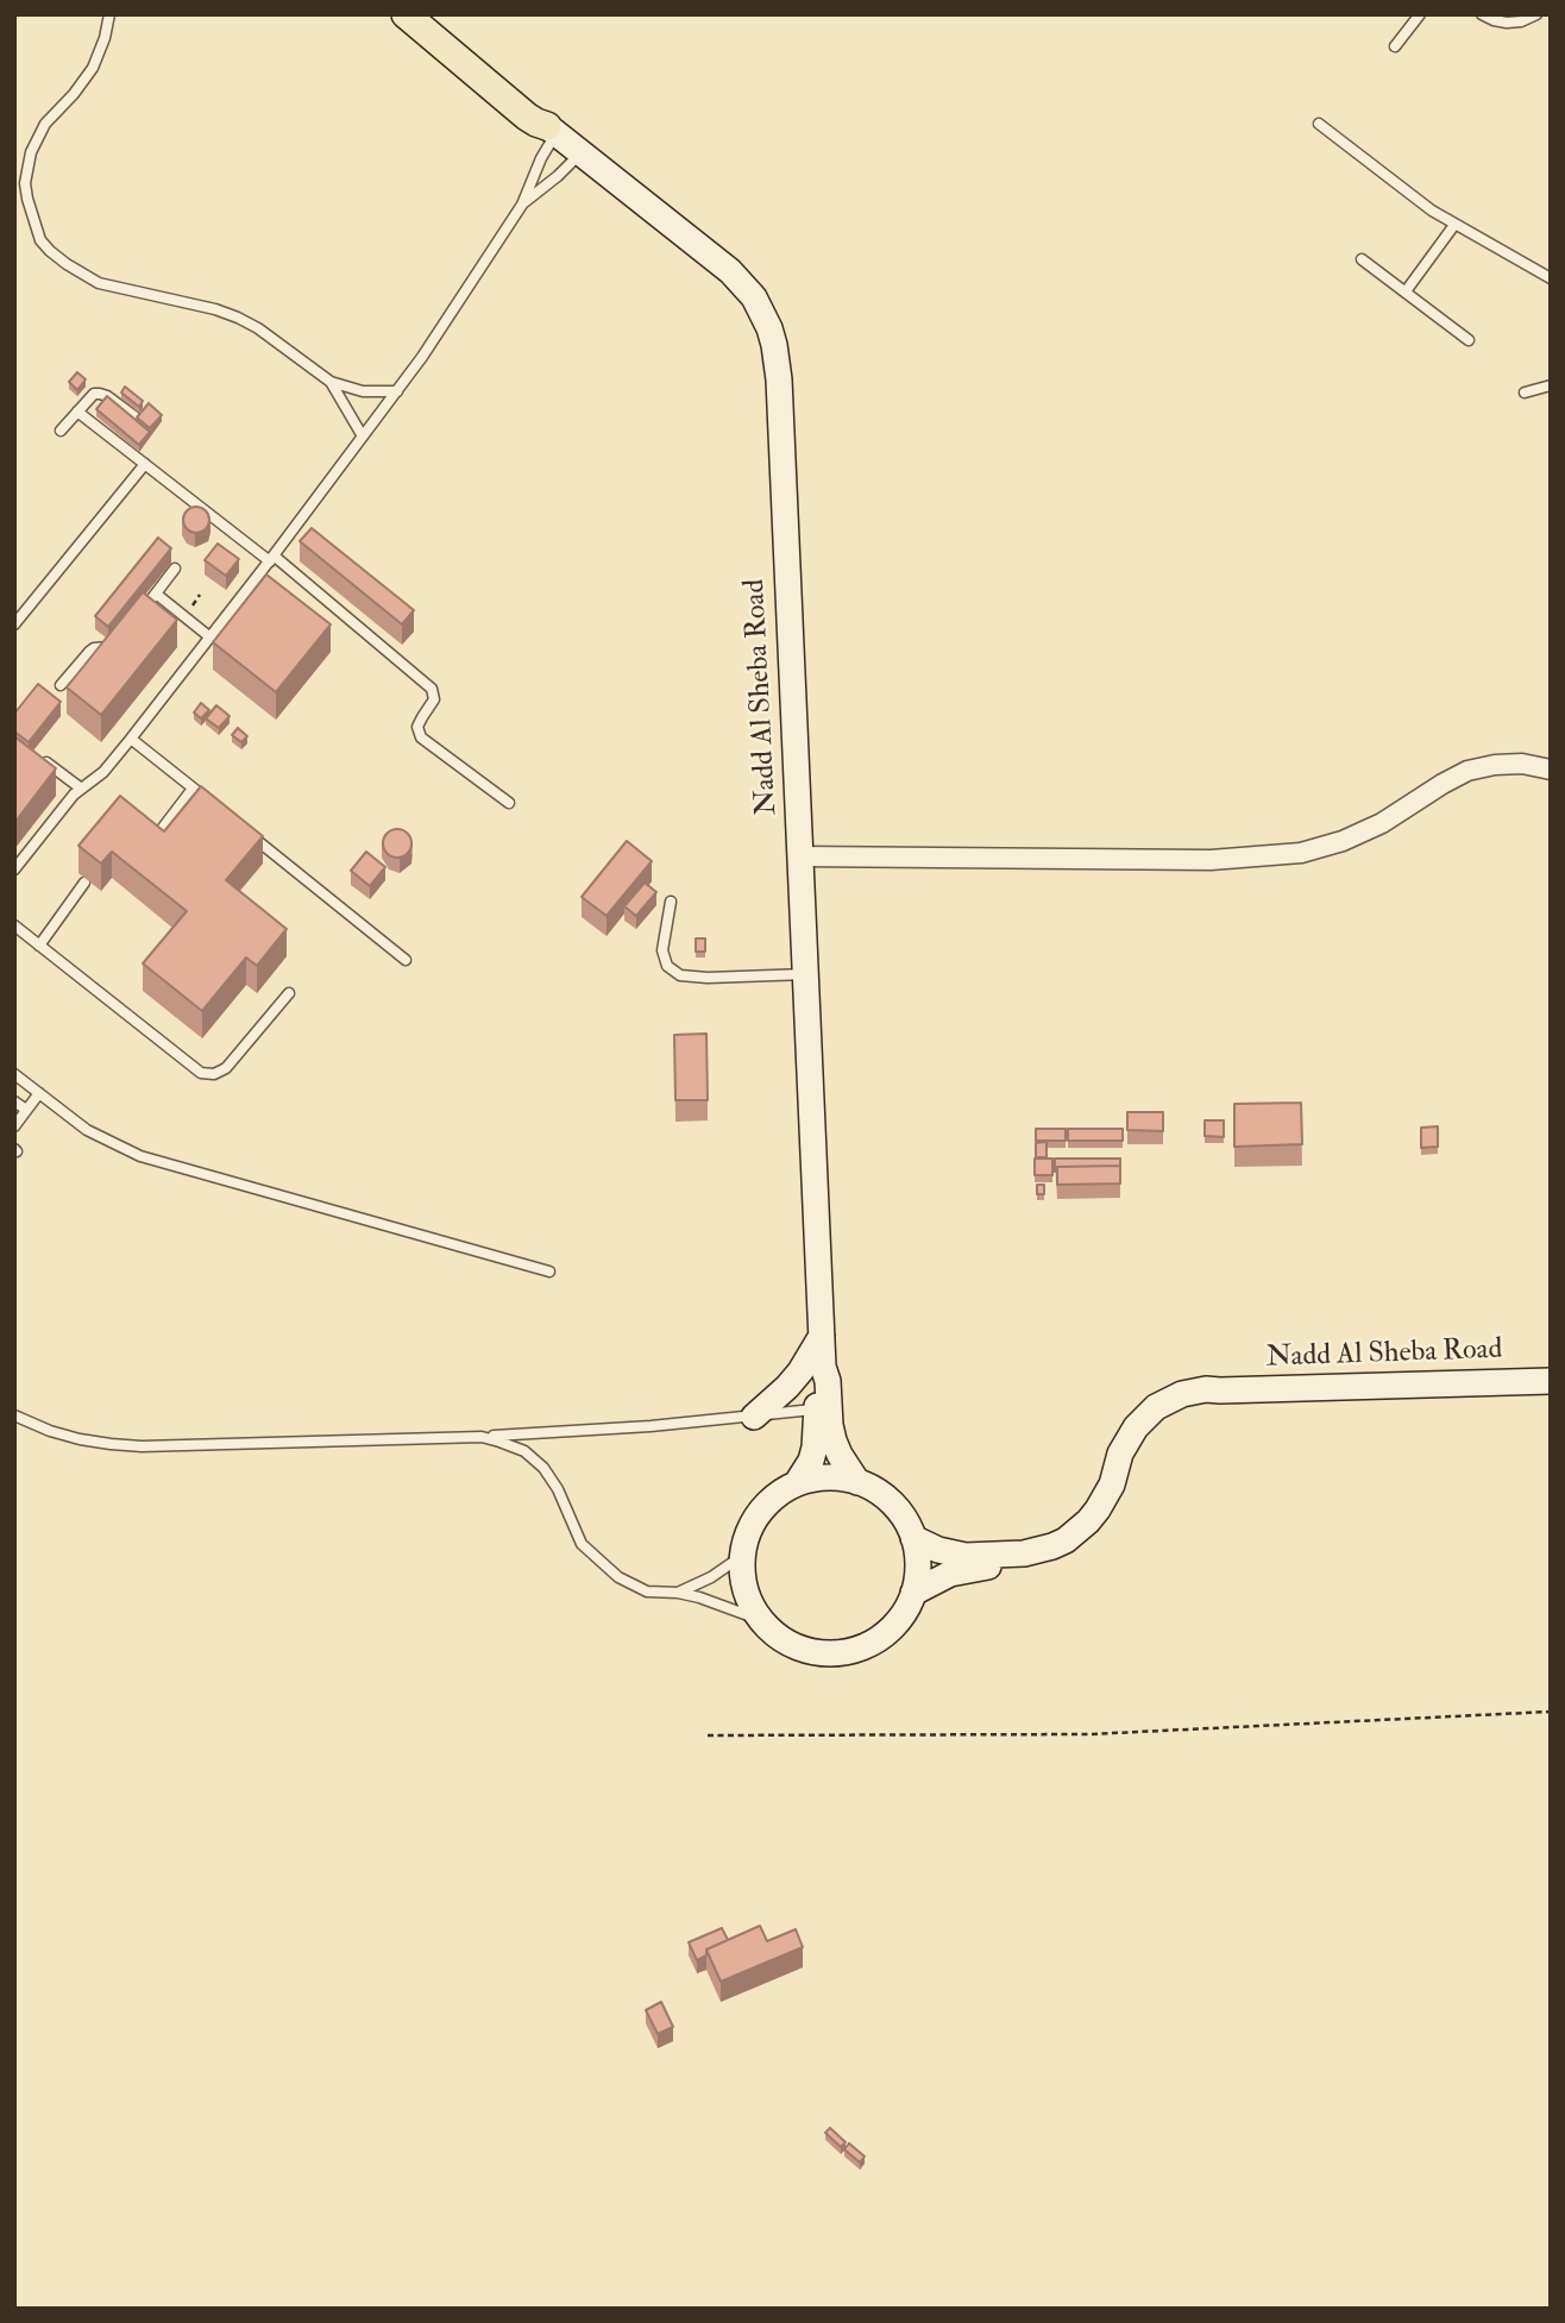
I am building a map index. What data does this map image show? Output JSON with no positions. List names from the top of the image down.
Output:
{
  "streets": {
    "main road": ["Nadd Al Sheba Road"]
  }
}
